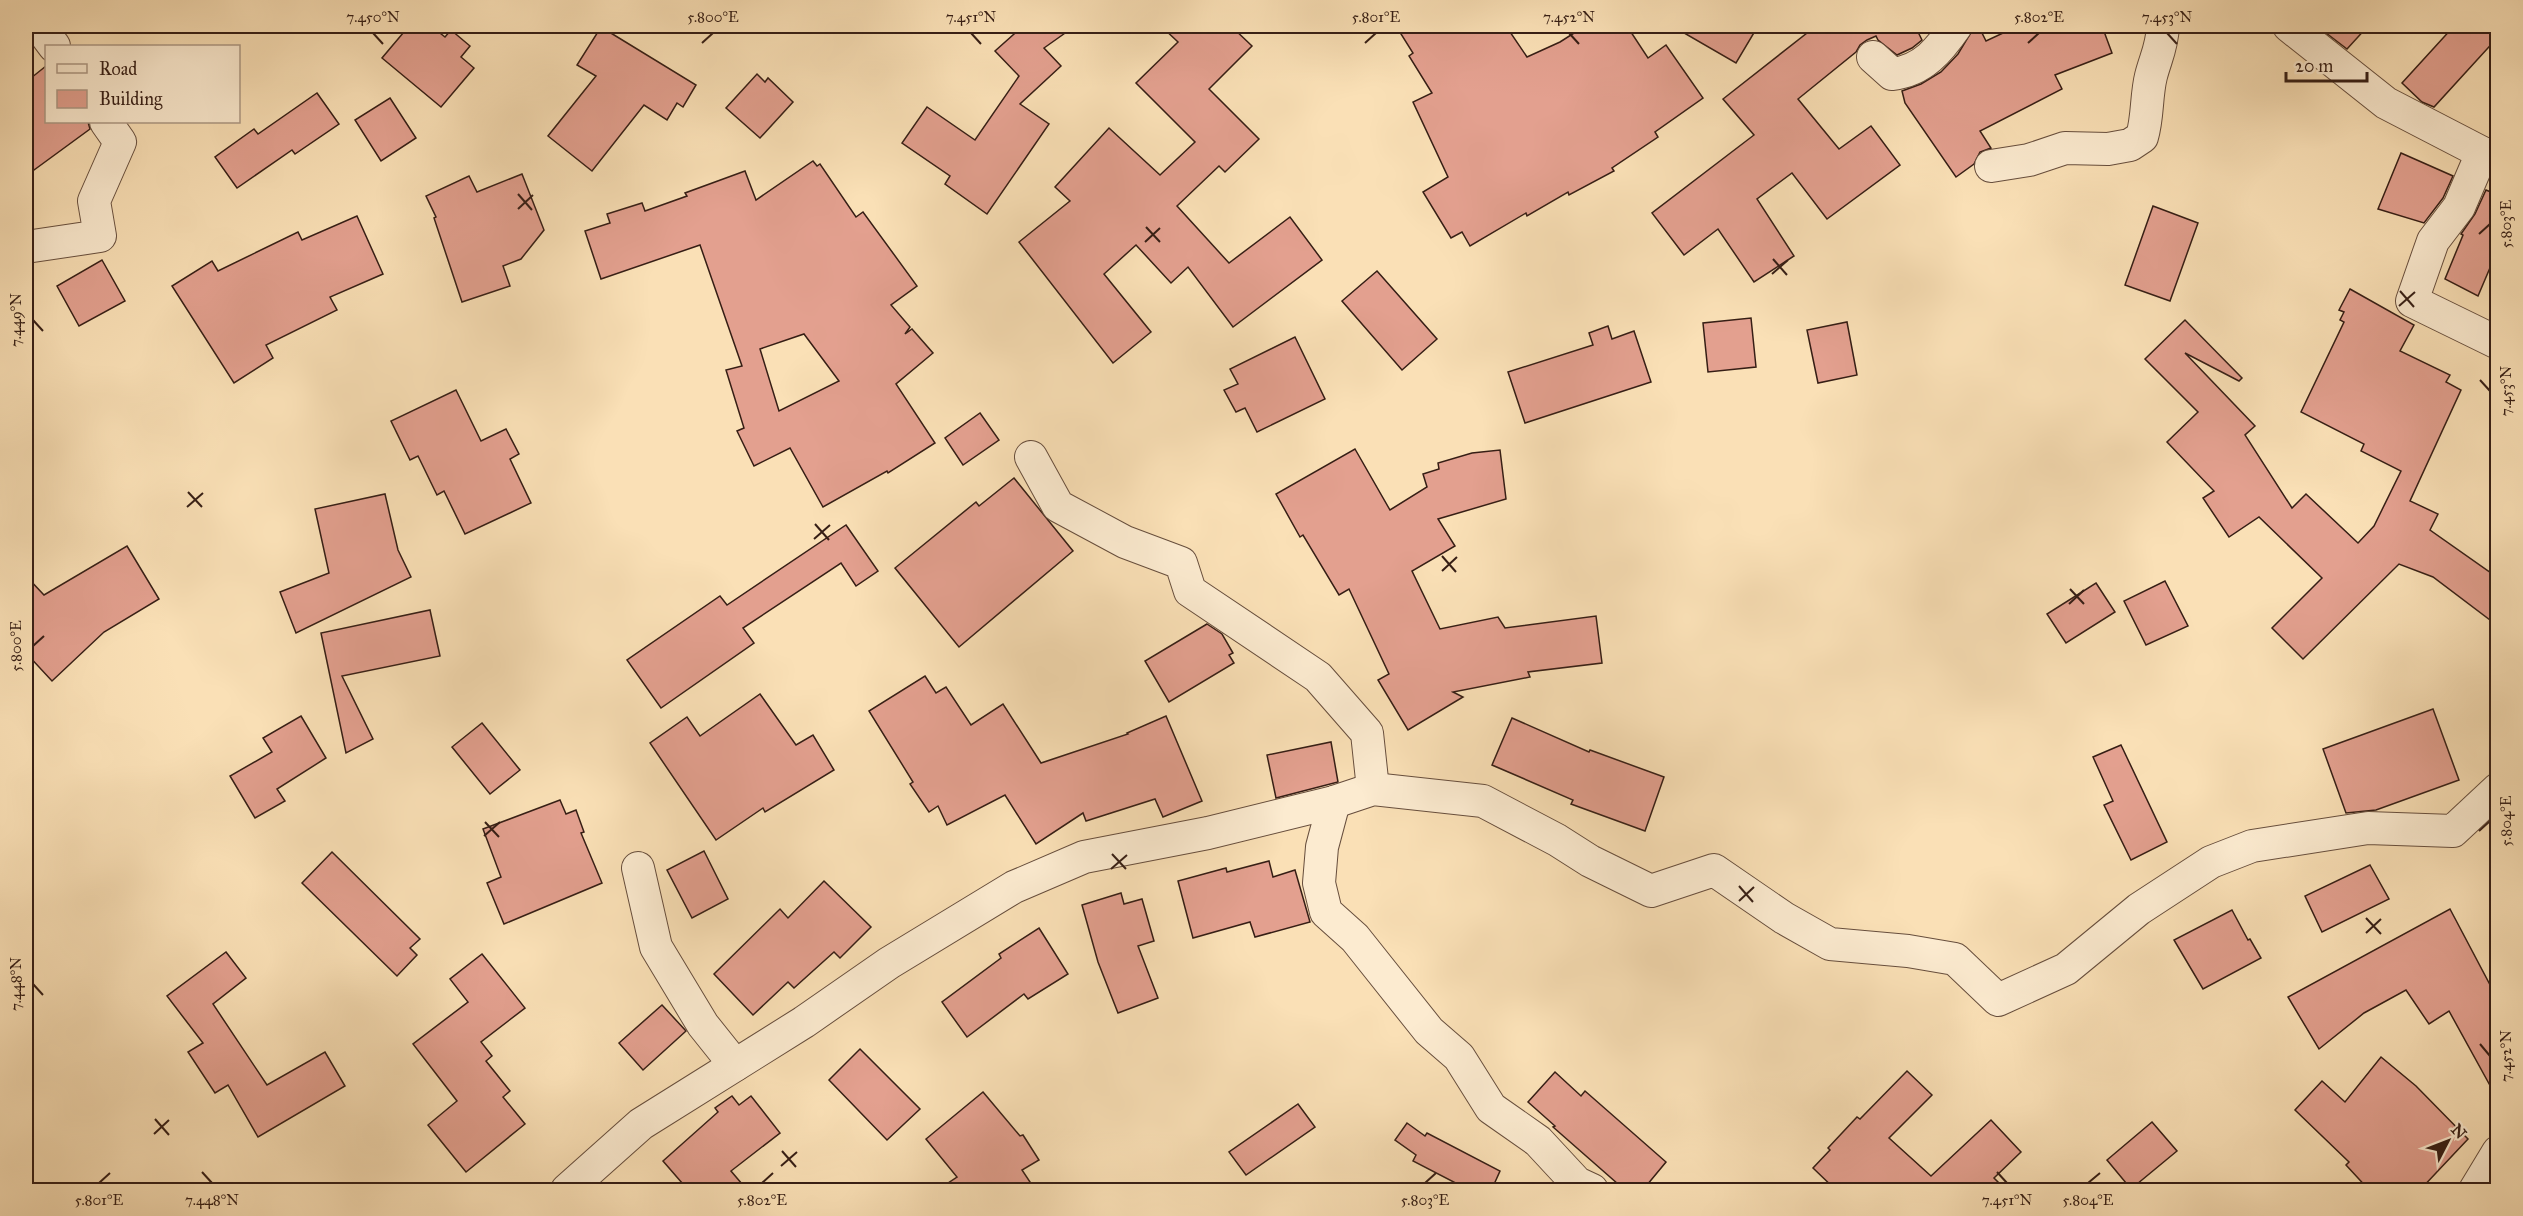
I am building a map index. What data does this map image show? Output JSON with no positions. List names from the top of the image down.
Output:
{
  "legend": ["Road", "Building"],
  "scale_bar": "20 m",
  "north": "top right",
  "coordinates": [
    "7.450°N",
    "5.800°E",
    "7.451°N",
    "5.801°E",
    "7.452°N",
    "5.802°E",
    "7.453°N",
    "5.803°E",
    "7.449°N",
    "5.804°E",
    "7.448°N"
  ]
}
